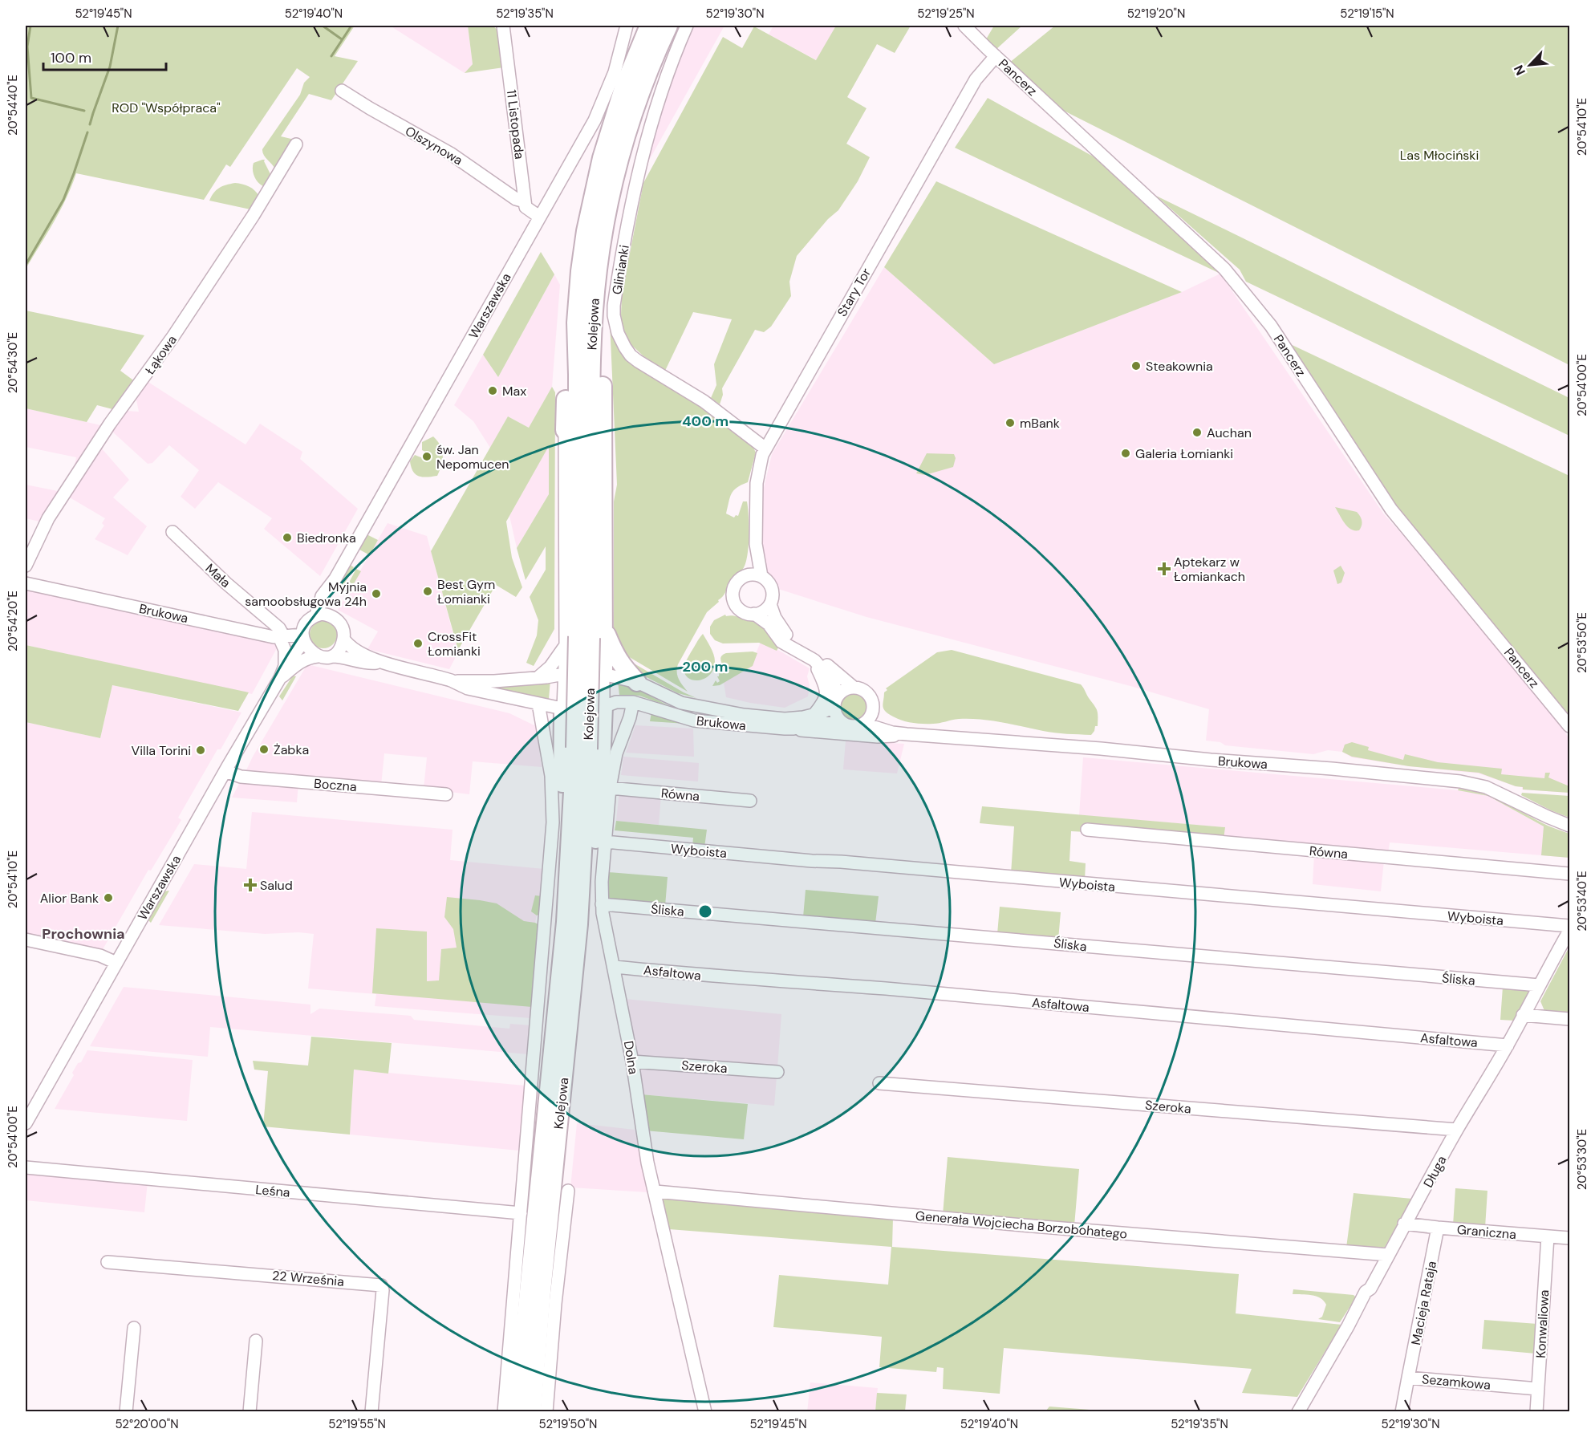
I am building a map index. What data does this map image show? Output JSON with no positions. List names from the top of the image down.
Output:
{
  "streets": {
    "highway": ["Kolejowa"],
    "street": [
      "Pancerz",
      "11 Listopada",
      "Olszynowa",
      "Glinianki",
      "Stary Tor",
      "Warszawska",
      "Łąkowa",
      "Mała",
      "Brukowa",
      "Boczna",
      "Równa",
      "Wyboista",
      "Śliska",
      "Asfaltowa",
      "Dolna",
      "Szeroka",
      "Długa",
      "Leśna",
      "Generała Wojciecha Borzobohatego",
      "Graniczna",
      "22 Września",
      "Macieja Rataja",
      "Konwaliowa",
      "Sezamkowa"
    ]
  },
  "crossings": [
    ["Pancerz", "Stary Tor"],
    ["11 Listopada", "Olszynowa"],
    ["Glinianki", "Stary Tor"],
    ["Warszawska", "Mała"],
    ["Warszawska", "Brukowa"],
    ["Warszawska", "Boczna"],
    ["Mała", "Brukowa"],
    ["Brukowa", "Dolna"],
    ["Równa", "Dolna"],
    ["Wyboista", "Dolna"],
    ["Śliska", "Dolna"],
    ["Śliska", "Długa"],
    ["Asfaltowa", "Dolna"],
    ["Asfaltowa", "Długa"],
    ["Dolna", "Szeroka"],
    ["Dolna", "Generała Wojciecha Borzobohatego"],
    ["Szeroka", "Długa"],
    ["Długa", "Generała Wojciecha Borzobohatego"],
    ["Długa", "Graniczna"],
    ["Graniczna", "Macieja Rataja"],
    ["Graniczna", "Konwaliowa"],
    ["Macieja Rataja", "Sezamkowa"],
    ["Konwaliowa", "Sezamkowa"]
  ],
  "districts": ["Prochownia"],
  "parks": ["ROD \"Współpraca\"", "Las Młociński"],
  "places": {
    "other": [
      "Steakownia",
      "Max",
      "mBank",
      "Auchan",
      "Galeria Łomianki",
      "św. Jan Nepomucen",
      "Biedronka",
      "Best Gym Łomianki",
      "Myjnia samoobsługowa 24h",
      "CrossFit Łomianki",
      "Żabka",
      "Villa Torini",
      "Alior Bank"
    ],
    "health": ["Aptekarz w Łomiankach", "Salud"]
  },
  "scale_bar": "100 m",
  "north": "bottom left",
  "coordinates": [
    "52°19'45\"N",
    "52°19'40\"N",
    "52°19'35\"N",
    "52°19'30\"N",
    "52°19'25\"N",
    "52°19'20\"N",
    "52°19'15\"N",
    "20°54'40\"E",
    "20°54'10\"E",
    "20°54'30\"E",
    "20°54'00\"E",
    "20°54'20\"E",
    "20°53'50\"E",
    "20°53'40\"E",
    "20°53'30\"E",
    "52°20'00\"N",
    "52°19'55\"N",
    "52°19'50\"N"
  ],
  "rings": ["400 m", "200 m"]
}
